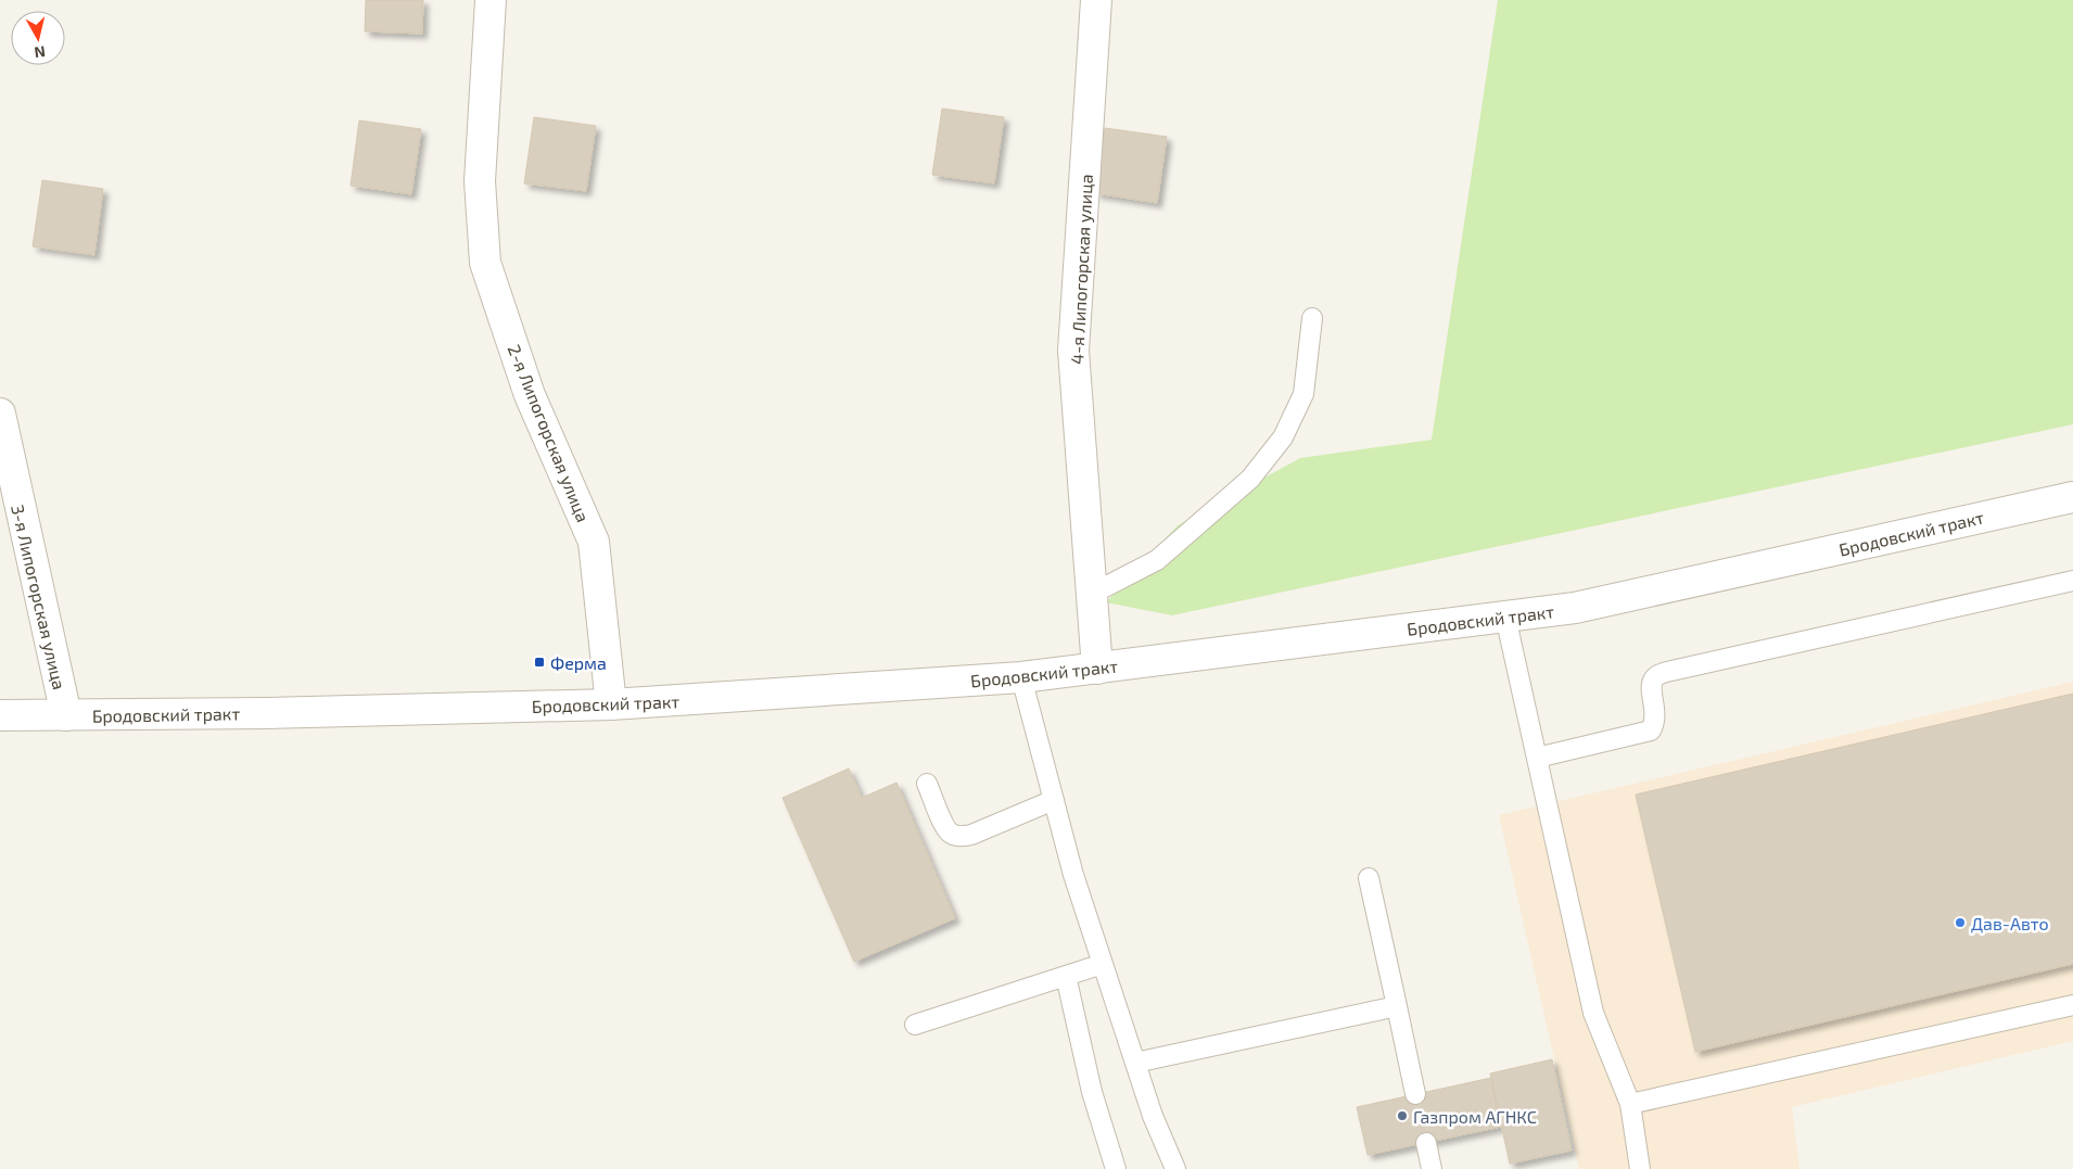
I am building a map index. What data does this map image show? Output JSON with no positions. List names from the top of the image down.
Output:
{
  "streets": {
    "street": [
      "4-я Липогорская улица",
      "2-я Липогорская улица",
      "Бродовский тракт",
      "3-я Липогорская улица"
    ]
  },
  "crossings": [
    ["4-я Липогорская улица", "Бродовский тракт"],
    ["2-я Липогорская улица", "Бродовский тракт"],
    ["Бродовский тракт", "3-я Липогорская улица"]
  ],
  "places": {
    "transit": ["Ферма"],
    "other": ["Дав-Авто", "Газпром АГНКС"]
  },
  "north": "bottom"
}
